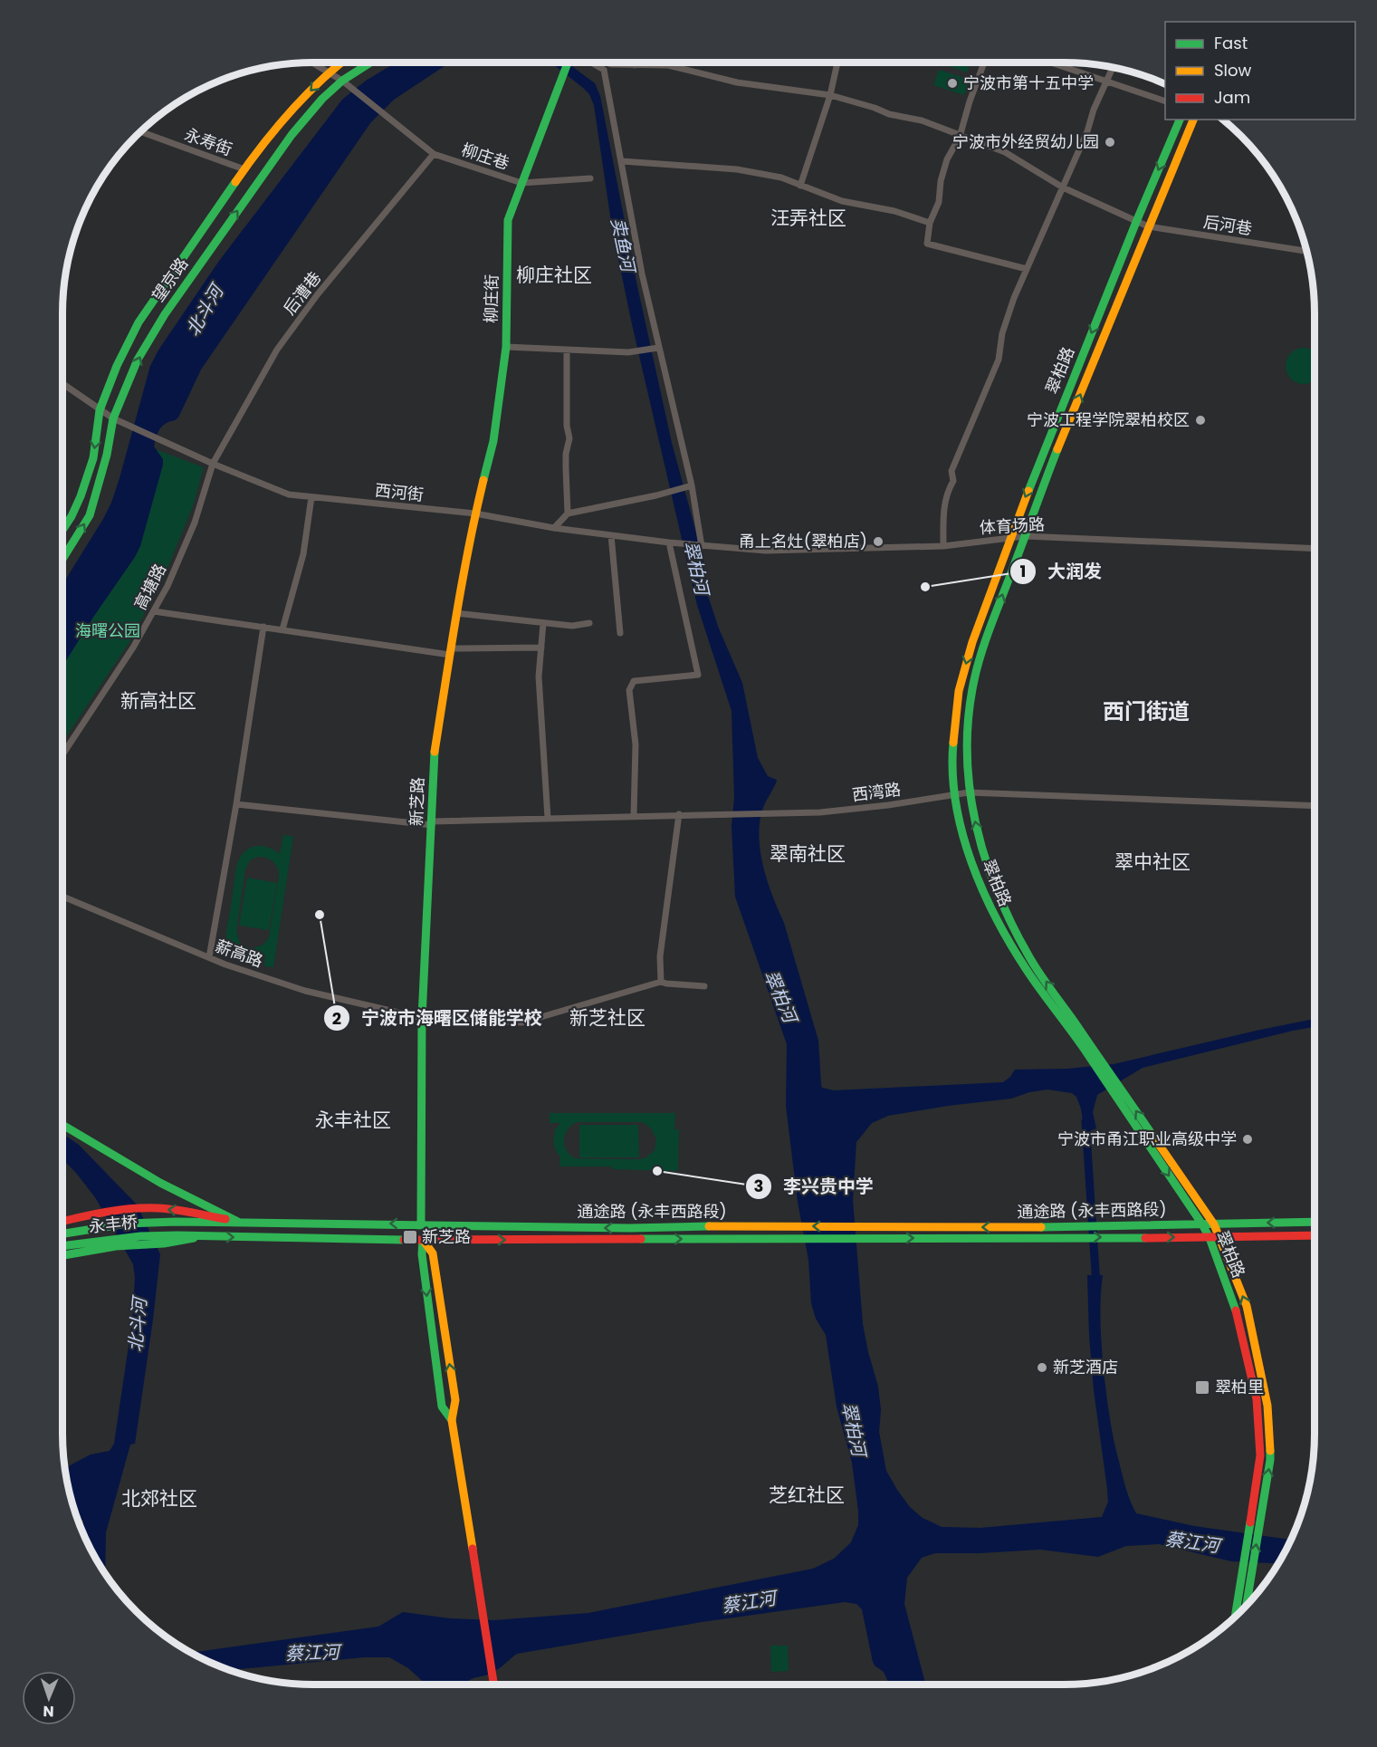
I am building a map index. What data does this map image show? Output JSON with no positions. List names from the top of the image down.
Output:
{
  "streets": {
    "main road": [
      "望京路",
      "柳庄街",
      "翠柏路",
      "新芝路",
      "通途路 (永丰西路段)",
      "永丰桥"
    ],
    "street": [
      "永寿街",
      "柳庄巷",
      "后河巷",
      "后漕巷",
      "西河街",
      "体育场路",
      "高塘路",
      "西湾路",
      "薪高路"
    ]
  },
  "crossings": [
    ["永寿街", "望京路"],
    ["柳庄巷", "望京路"],
    ["柳庄巷", "后漕巷"],
    ["柳庄巷", "柳庄街"],
    ["后河巷", "翠柏路"],
    ["望京路", "西河街"],
    ["后漕巷", "西河街"],
    ["后漕巷", "高塘路"],
    ["柳庄街", "西河街"],
    ["柳庄街", "新芝路"],
    ["翠柏路", "体育场路"],
    ["翠柏路", "西湾路"],
    ["翠柏路", "通途路 (永丰西路段)"],
    ["西河街", "体育场路"],
    ["西河街", "高塘路"],
    ["西河街", "新芝路"],
    ["西湾路", "新芝路"],
    ["新芝路", "薪高路"],
    ["新芝路", "通途路 (永丰西路段)"],
    ["通途路 (永丰西路段)", "永丰桥"]
  ],
  "districts": [
    "汪弄社区",
    "柳庄社区",
    "新高社区",
    "西门街道",
    "翠南社区",
    "翠中社区",
    "新芝社区",
    "永丰社区",
    "芝红社区",
    "北郊社区"
  ],
  "water": [
    "卖鱼河",
    "北斗河",
    "翠柏河",
    "蔡江河"
  ],
  "parks": ["海曙公园"],
  "places": {
    "other": [
      "宁波市第十五中学",
      "宁波市外经贸幼儿园",
      "宁波工程学院翠柏校区",
      "甬上名灶(翠柏店)",
      "大润发",
      "宁波市海曙区储能学校",
      "宁波市甬江职业高级中学",
      "李兴贵中学",
      "新芝酒店"
    ],
    "transit": ["新芝路", "翠柏里"]
  },
  "legend": ["Fast", "Slow", "Jam"],
  "north": "bottom"
}
